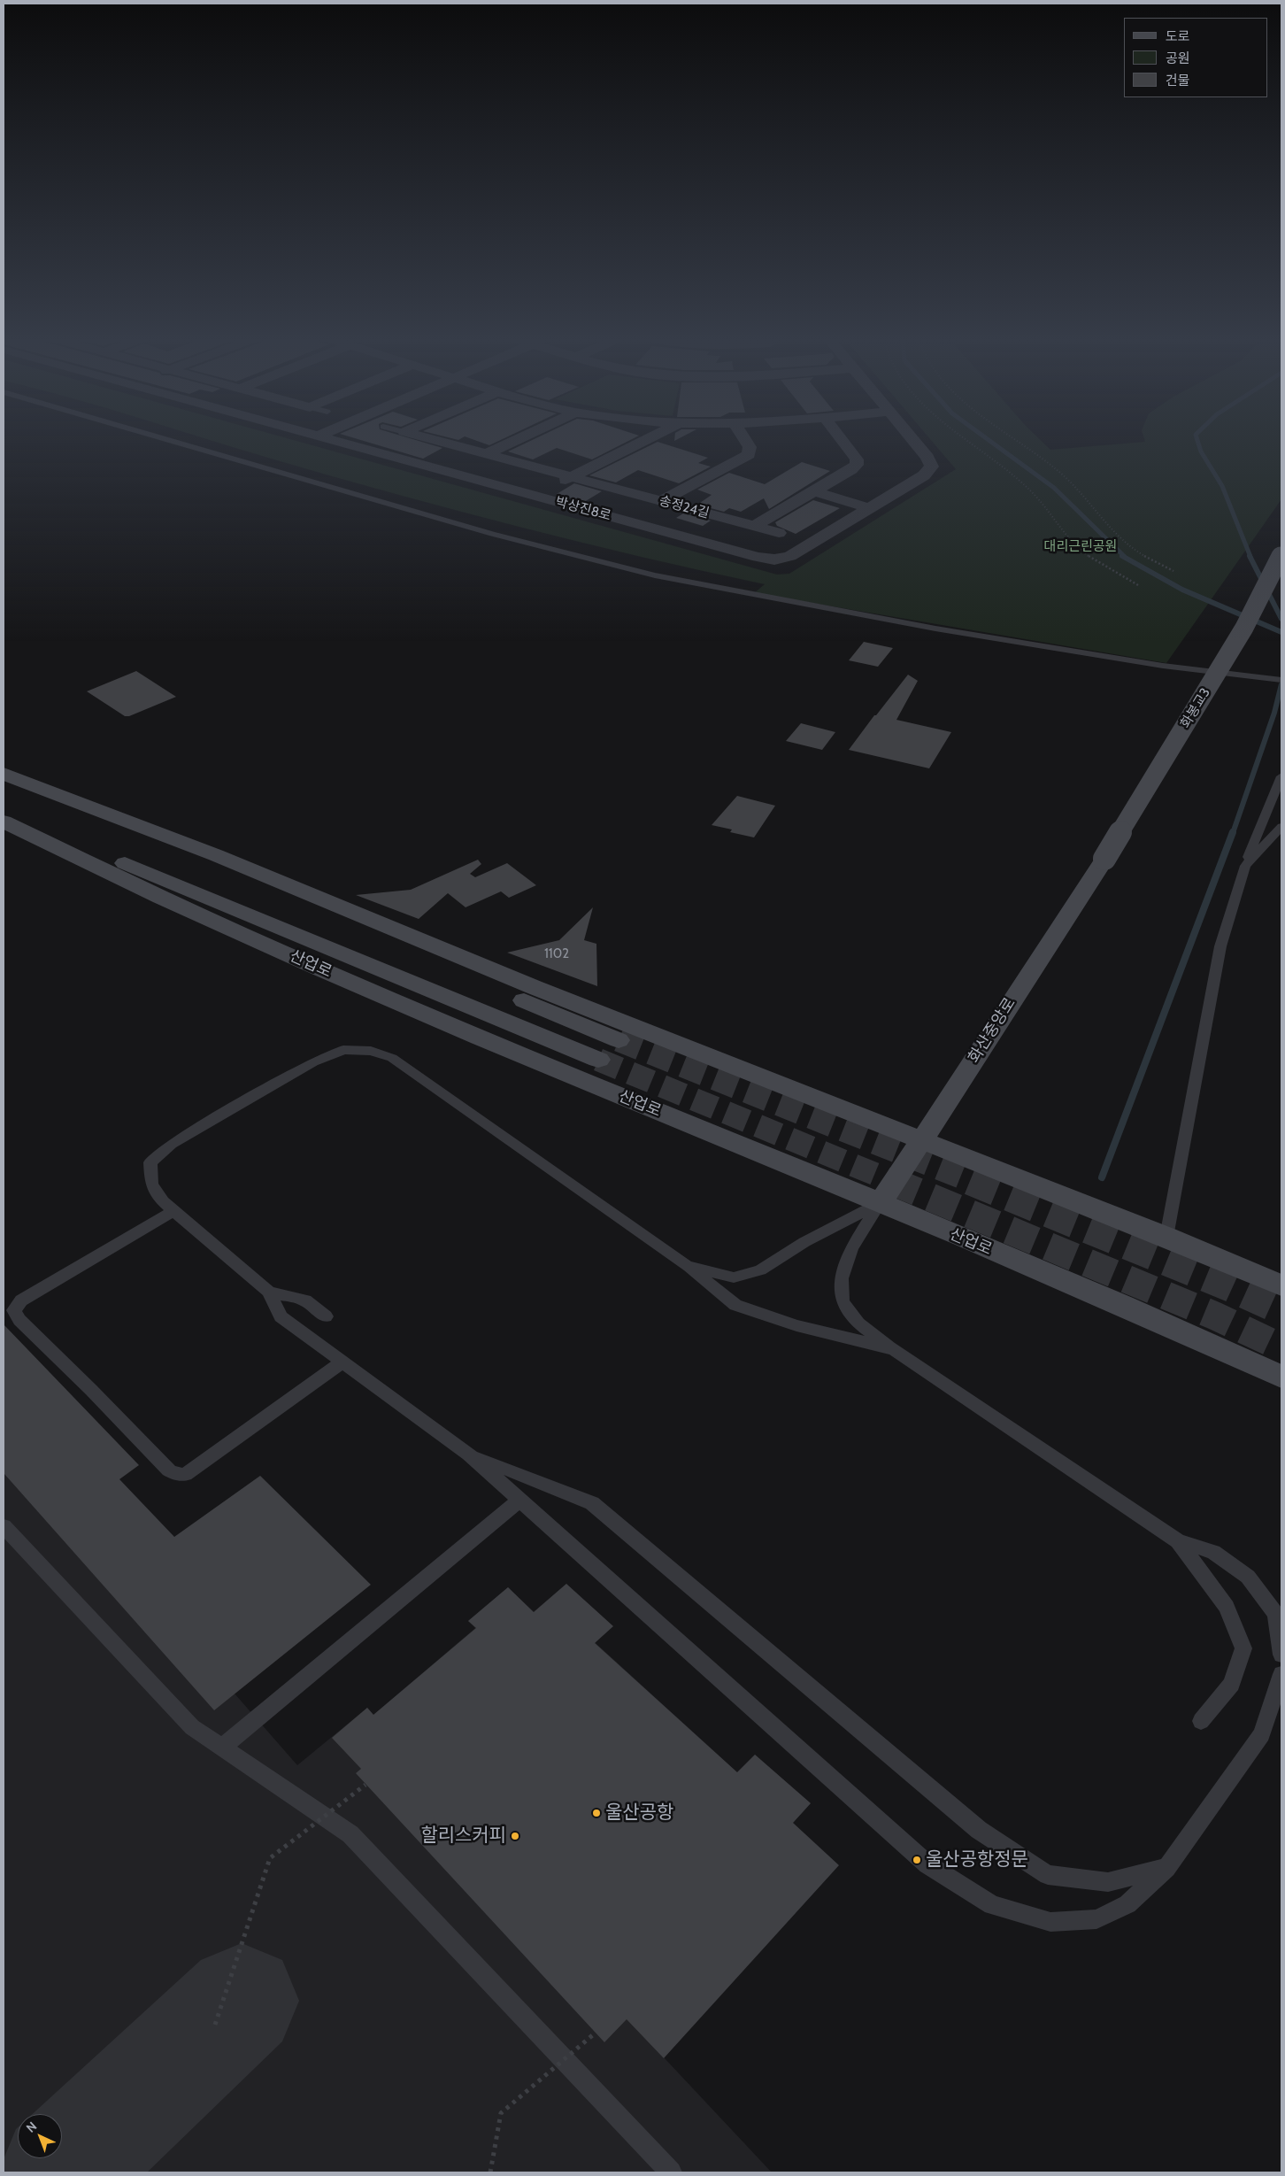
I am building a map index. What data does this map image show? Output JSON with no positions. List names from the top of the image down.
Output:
{
  "streets": {
    "main road": ["화봉교3", "산업로", "화산중앙로"],
    "street": ["송정24길", "박상진8로"]
  },
  "crossings": [
    ["화봉교3", "화산중앙로"],
    ["산업로", "화산중앙로"]
  ],
  "parks": ["대리근린공원"],
  "places": ["울산공항", "할리스커피", "울산공항정문"],
  "house_numbers": ["1102"],
  "legend": ["도로", "공원", "건물"],
  "north": "top left"
}
